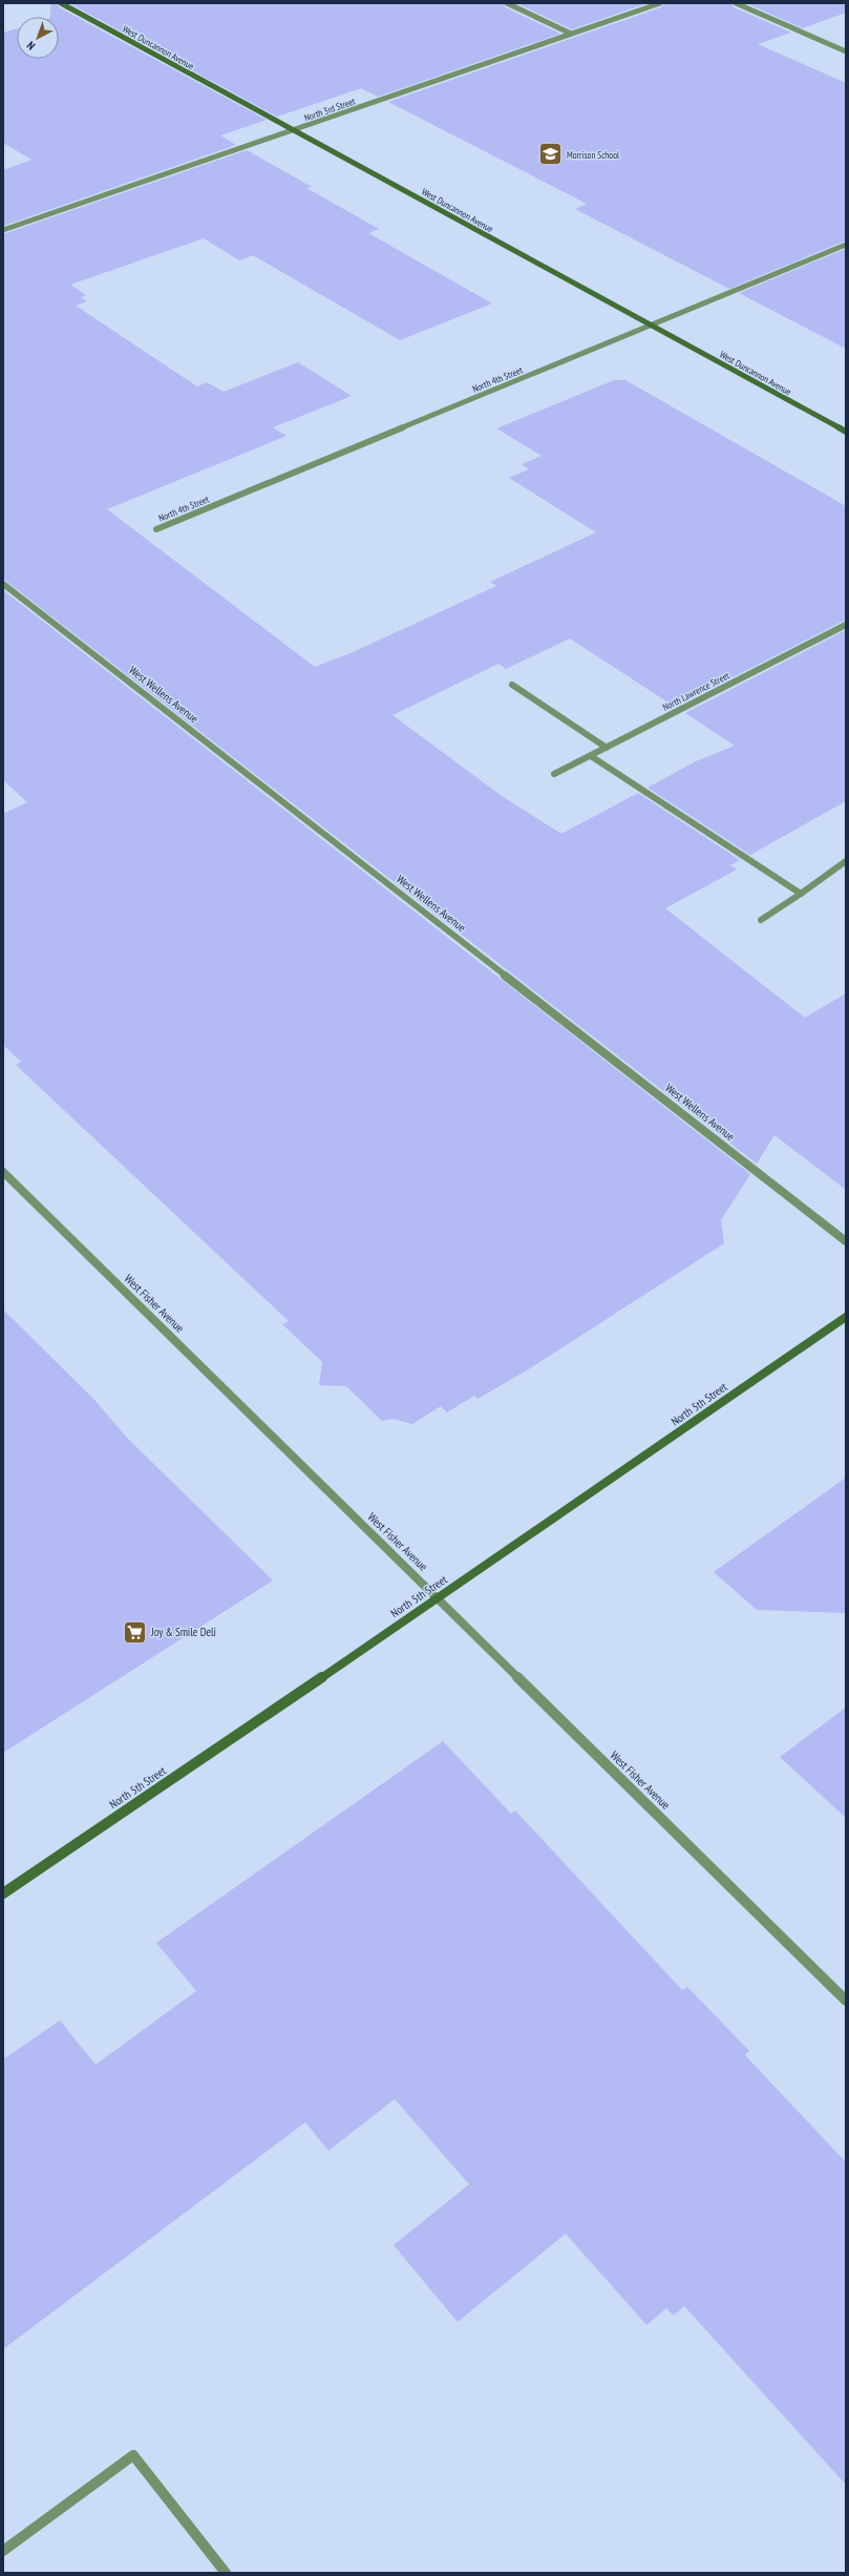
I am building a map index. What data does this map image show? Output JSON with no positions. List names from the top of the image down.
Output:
{
  "streets": {
    "street": [
      "West Duncannon Avenue",
      "North 3rd Street",
      "North 4th Street",
      "North Lawrence Street",
      "West Wellens Avenue",
      "West Fisher Avenue",
      "North 5th Street"
    ]
  },
  "crossings": [
    ["West Duncannon Avenue", "North 3rd Street"],
    ["West Duncannon Avenue", "North 4th Street"],
    ["West Fisher Avenue", "North 5th Street"]
  ],
  "places": {
    "school or university": ["Morrison School"],
    "supermarket": ["Joy & Smile Deli"]
  },
  "north": "bottom left"
}
